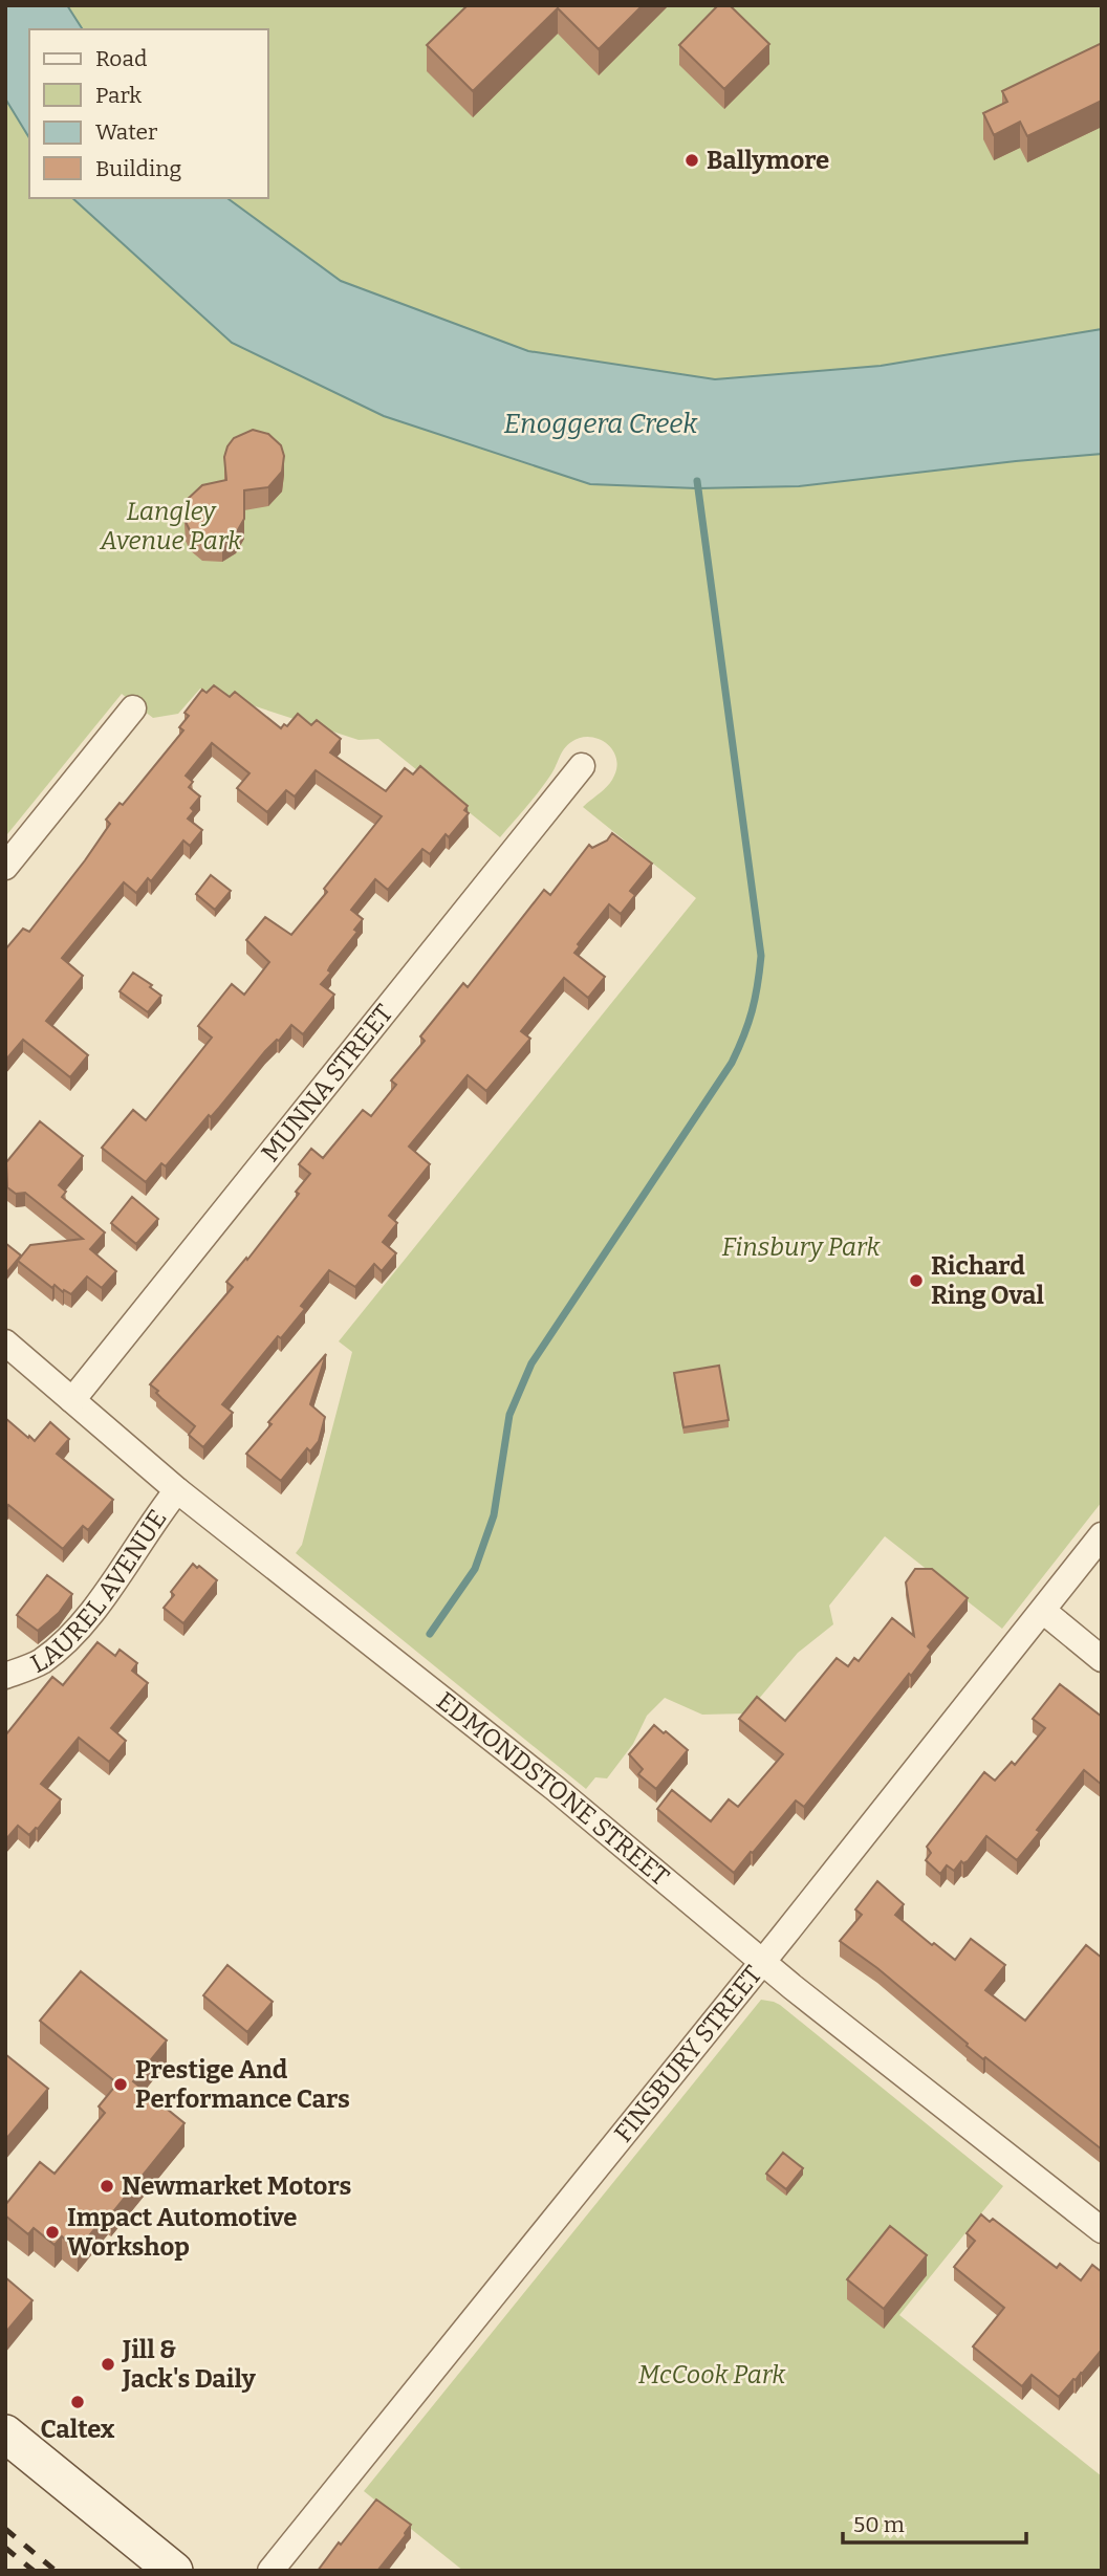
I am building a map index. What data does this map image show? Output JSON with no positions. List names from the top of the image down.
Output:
{
  "streets": {
    "street": [
      "MUNNA STREET",
      "LAUREL AVENUE",
      "EDMONDSTONE STREET",
      "FINSBURY STREET"
    ]
  },
  "crossings": [
    ["MUNNA STREET", "EDMONDSTONE STREET"],
    ["LAUREL AVENUE", "EDMONDSTONE STREET"],
    ["EDMONDSTONE STREET", "FINSBURY STREET"]
  ],
  "water": ["Enoggera Creek"],
  "parks": ["Langley Avenue Park", "Finsbury Park", "McCook Park"],
  "places": [
    "Ballymore",
    "Richard Ring Oval",
    "Prestige And Performance Cars",
    "Newmarket Motors",
    "Impact Automotive Workshop",
    "Jill & Jack's Daily",
    "Caltex"
  ],
  "legend": [
    "Road",
    "Park",
    "Water",
    "Building"
  ],
  "scale_bar": "50 m"
}
